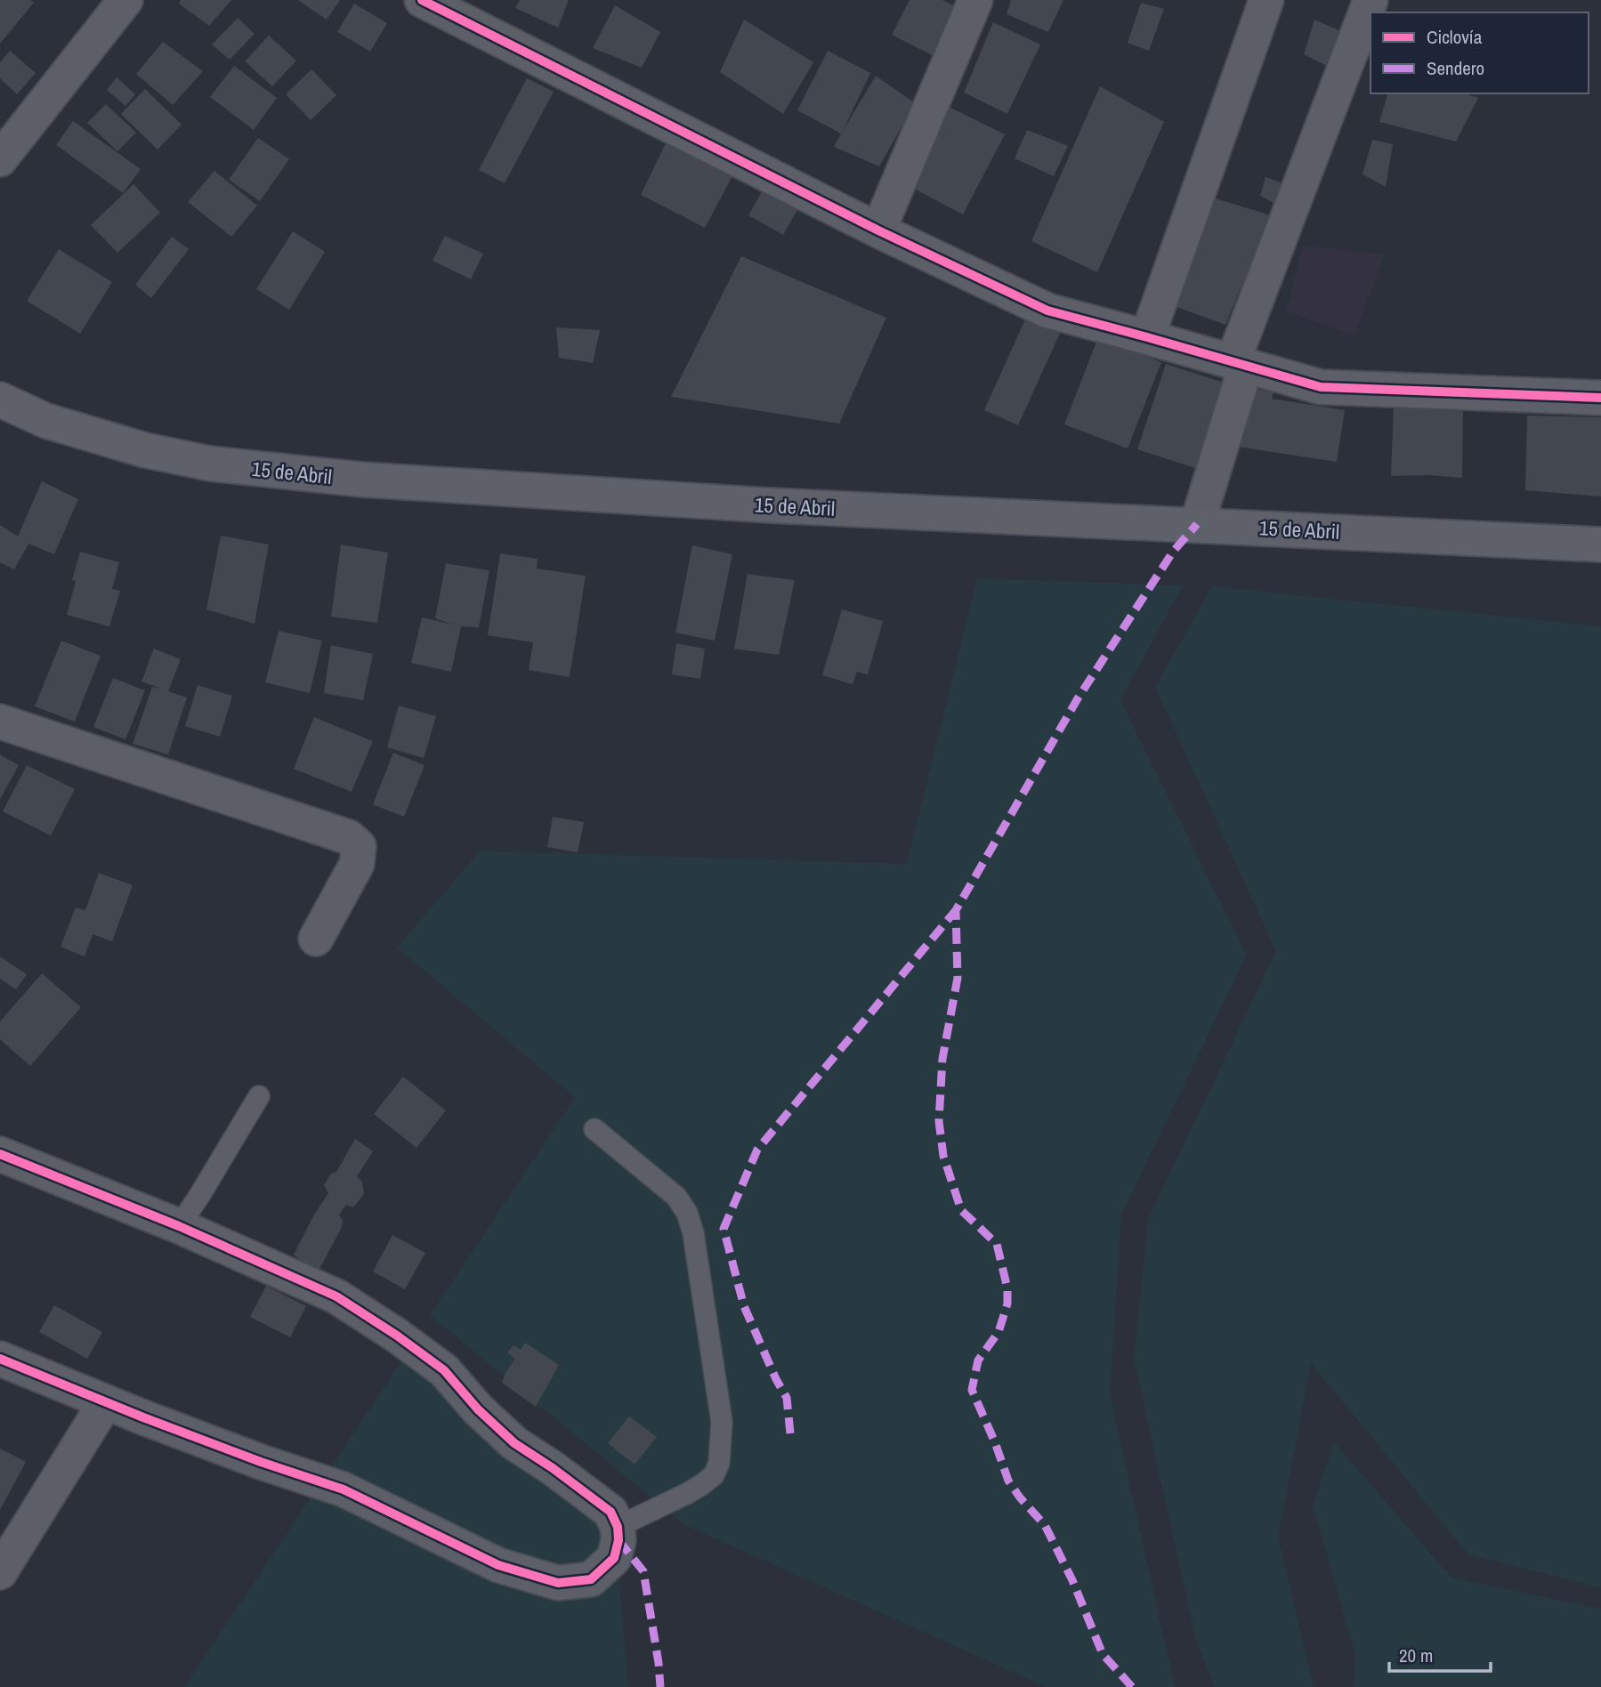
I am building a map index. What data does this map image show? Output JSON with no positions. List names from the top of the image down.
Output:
{
  "streets": {
    "main road": ["15 de Abril"]
  },
  "legend": ["Ciclovía", "Sendero"],
  "scale_bar": "20 m"
}
